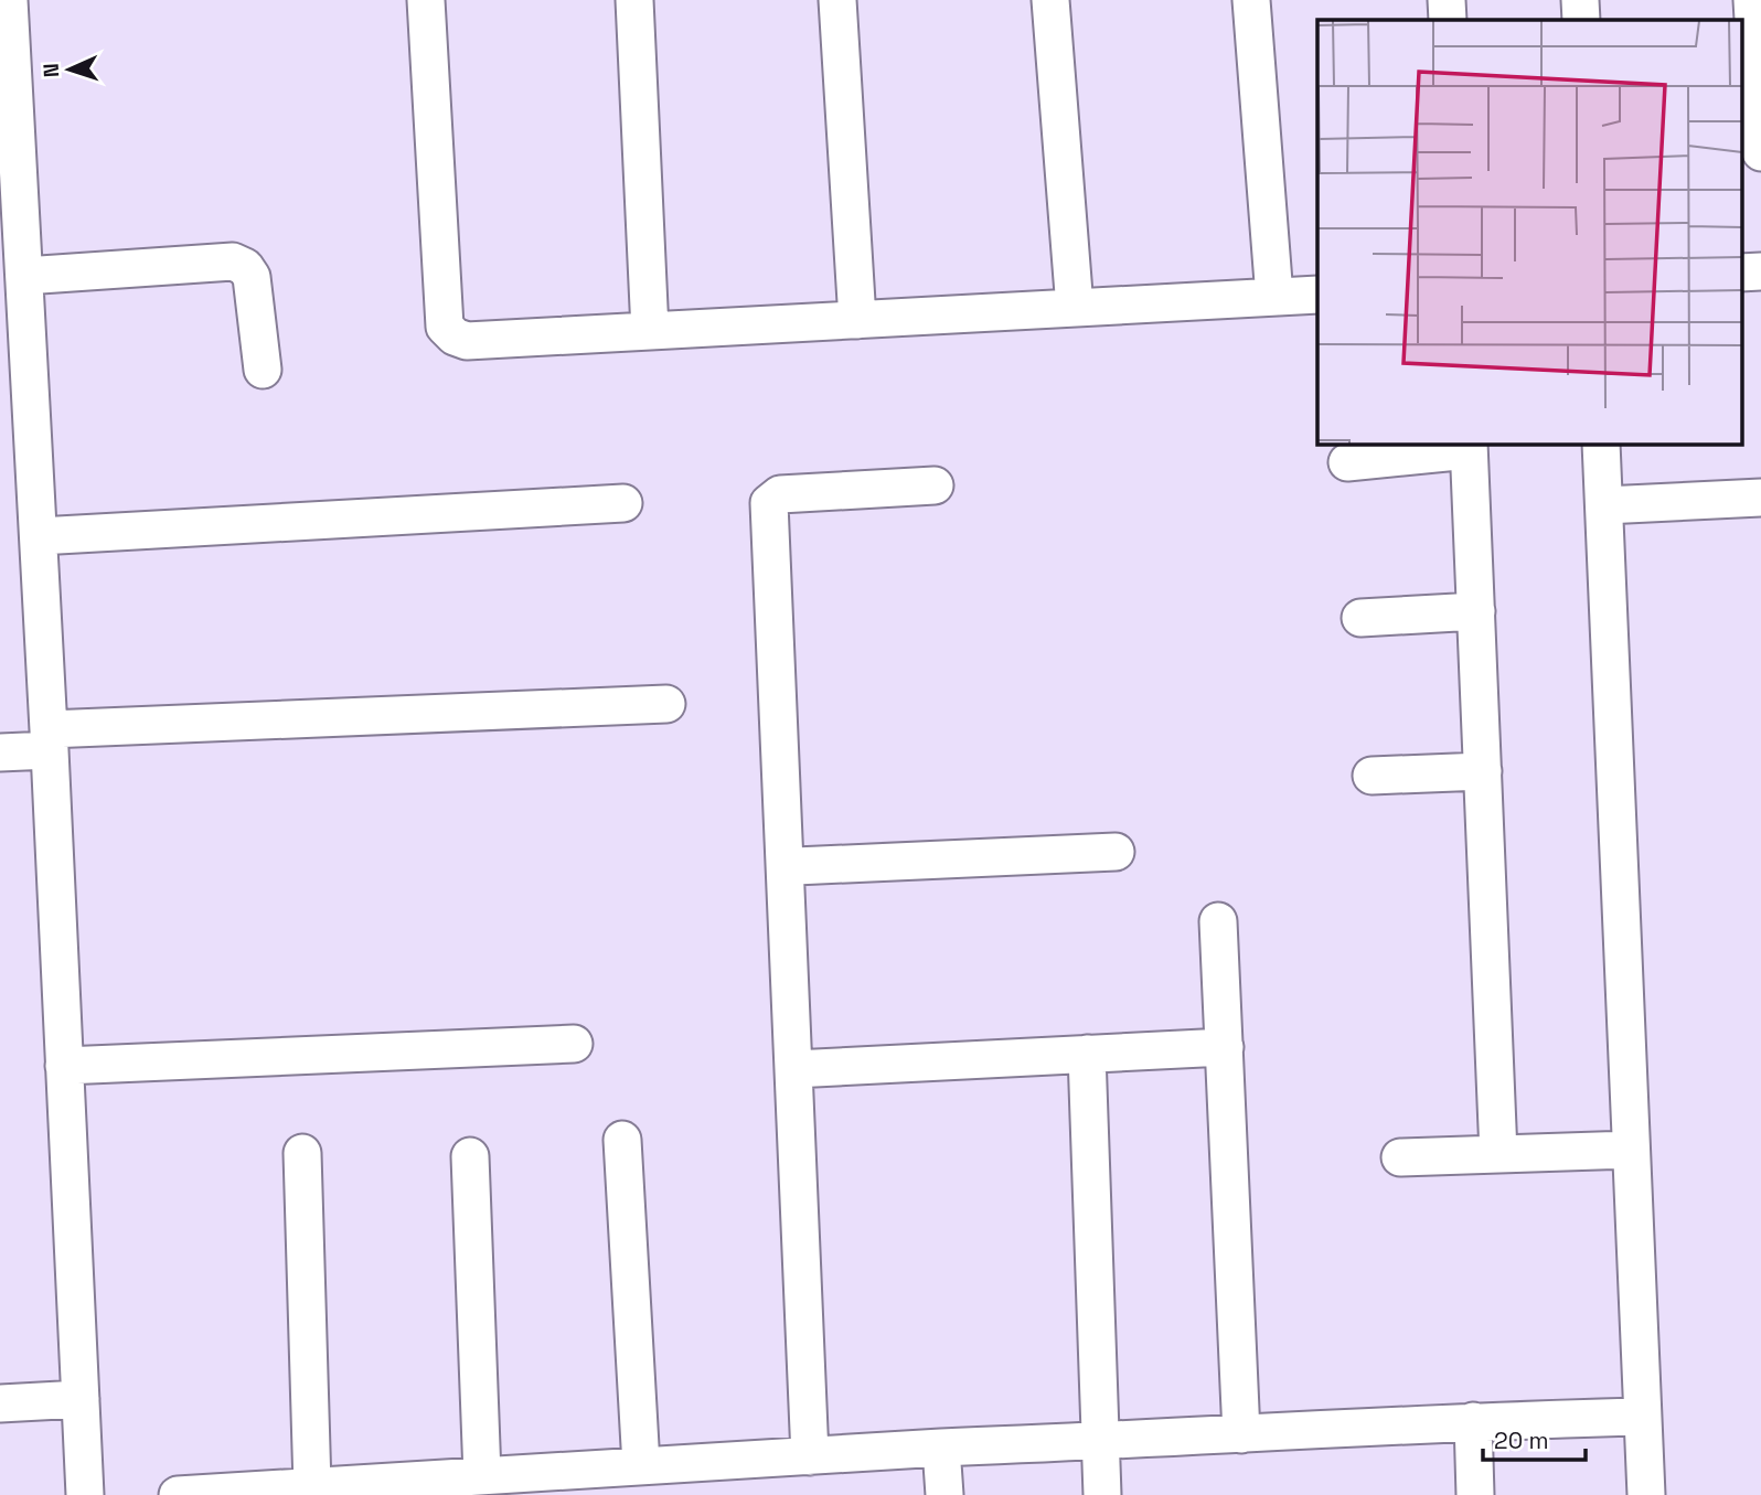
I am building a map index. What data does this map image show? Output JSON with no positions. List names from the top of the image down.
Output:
{
  "scale_bar": "20 m",
  "north": "left"
}
